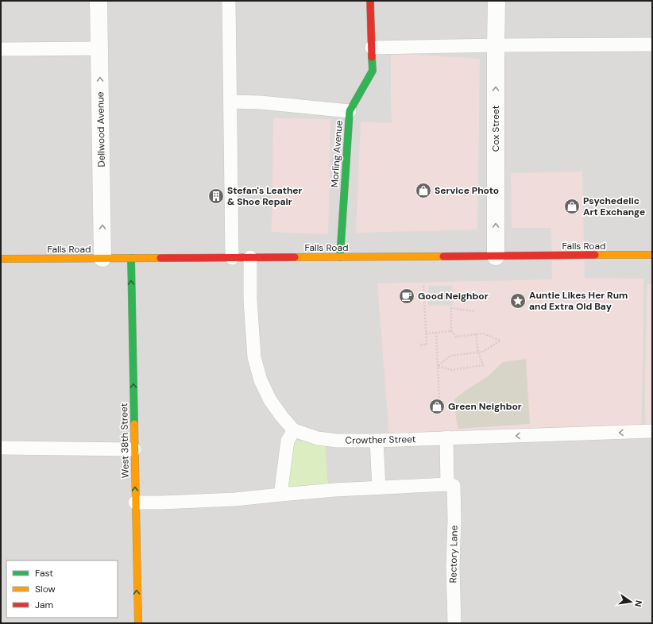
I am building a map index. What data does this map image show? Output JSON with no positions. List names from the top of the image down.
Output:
{
  "streets": {
    "main road": ["Morling Avenue", "Falls Road", "West 38th Street"],
    "street": ["Cox Street", "Dellwood Avenue"],
    "lane": ["Crowther Street", "Rectory Lane"]
  },
  "crossings": [
    ["Cox Street", "Falls Road"],
    ["Dellwood Avenue", "Falls Road"],
    ["Morling Avenue", "Falls Road"],
    ["Falls Road", "West 38th Street"],
    ["Crowther Street", "Rectory Lane"]
  ],
  "one_way": [
    "Cox Street",
    "Dellwood Avenue",
    "Crowther Street",
    "West 38th Street"
  ],
  "places": {
    "shop": ["Service Photo", "Psychedelic Art Exchange", "Green Neighbor"],
    "building": ["Stefan's Leather & Shoe Repair"],
    "cafe": ["Good Neighbor"],
    "place": ["Auntie Likes Her Rum and Extra Old Bay"]
  },
  "legend": ["Fast", "Slow", "Jam"],
  "north": "right"
}
